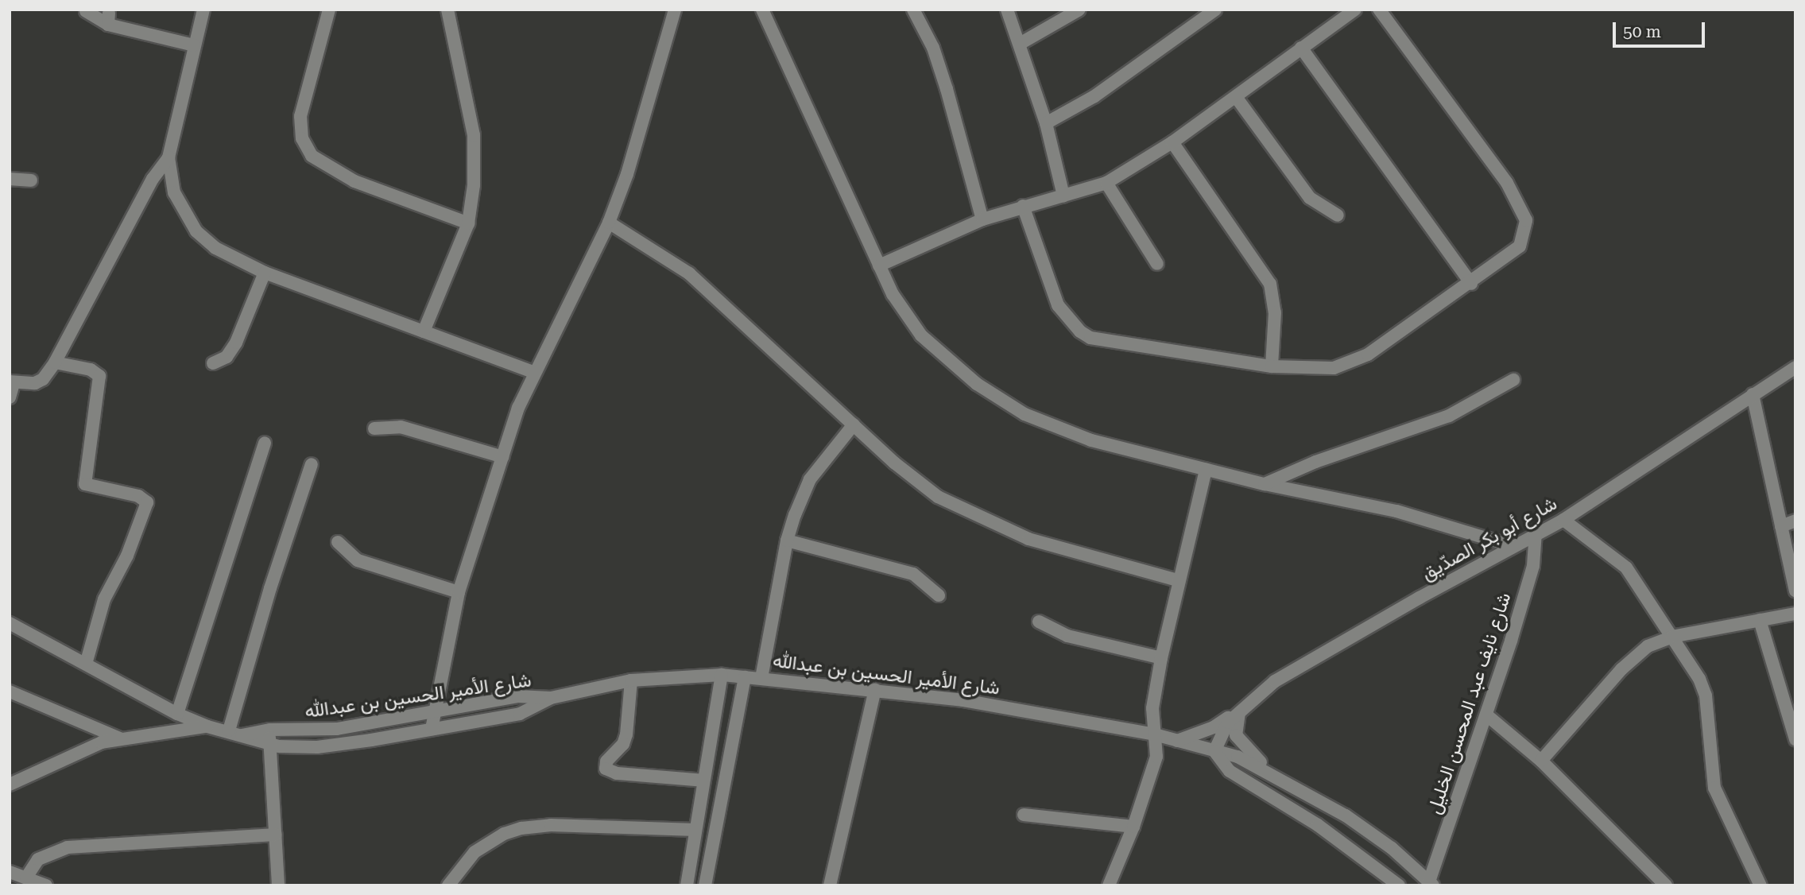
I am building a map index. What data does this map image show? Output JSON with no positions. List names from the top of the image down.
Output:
{
  "streets": {
    "street": ["شارع أبو بكر الصدّيق", "شارع الأمير الحسين بن عبدالله", "شارع نايف عبد المحسن الخليل"]
  },
  "crossings": [
    ["شارع أبو بكر الصدّيق", "شارع الأمير الحسين بن عبدالله"],
    ["شارع أبو بكر الصدّيق", "شارع نايف عبد المحسن الخليل"],
    ["شارع الأمير الحسين بن عبدالله", "شارع نايف عبد المحسن الخليل"]
  ],
  "scale_bar": "50 m"
}
